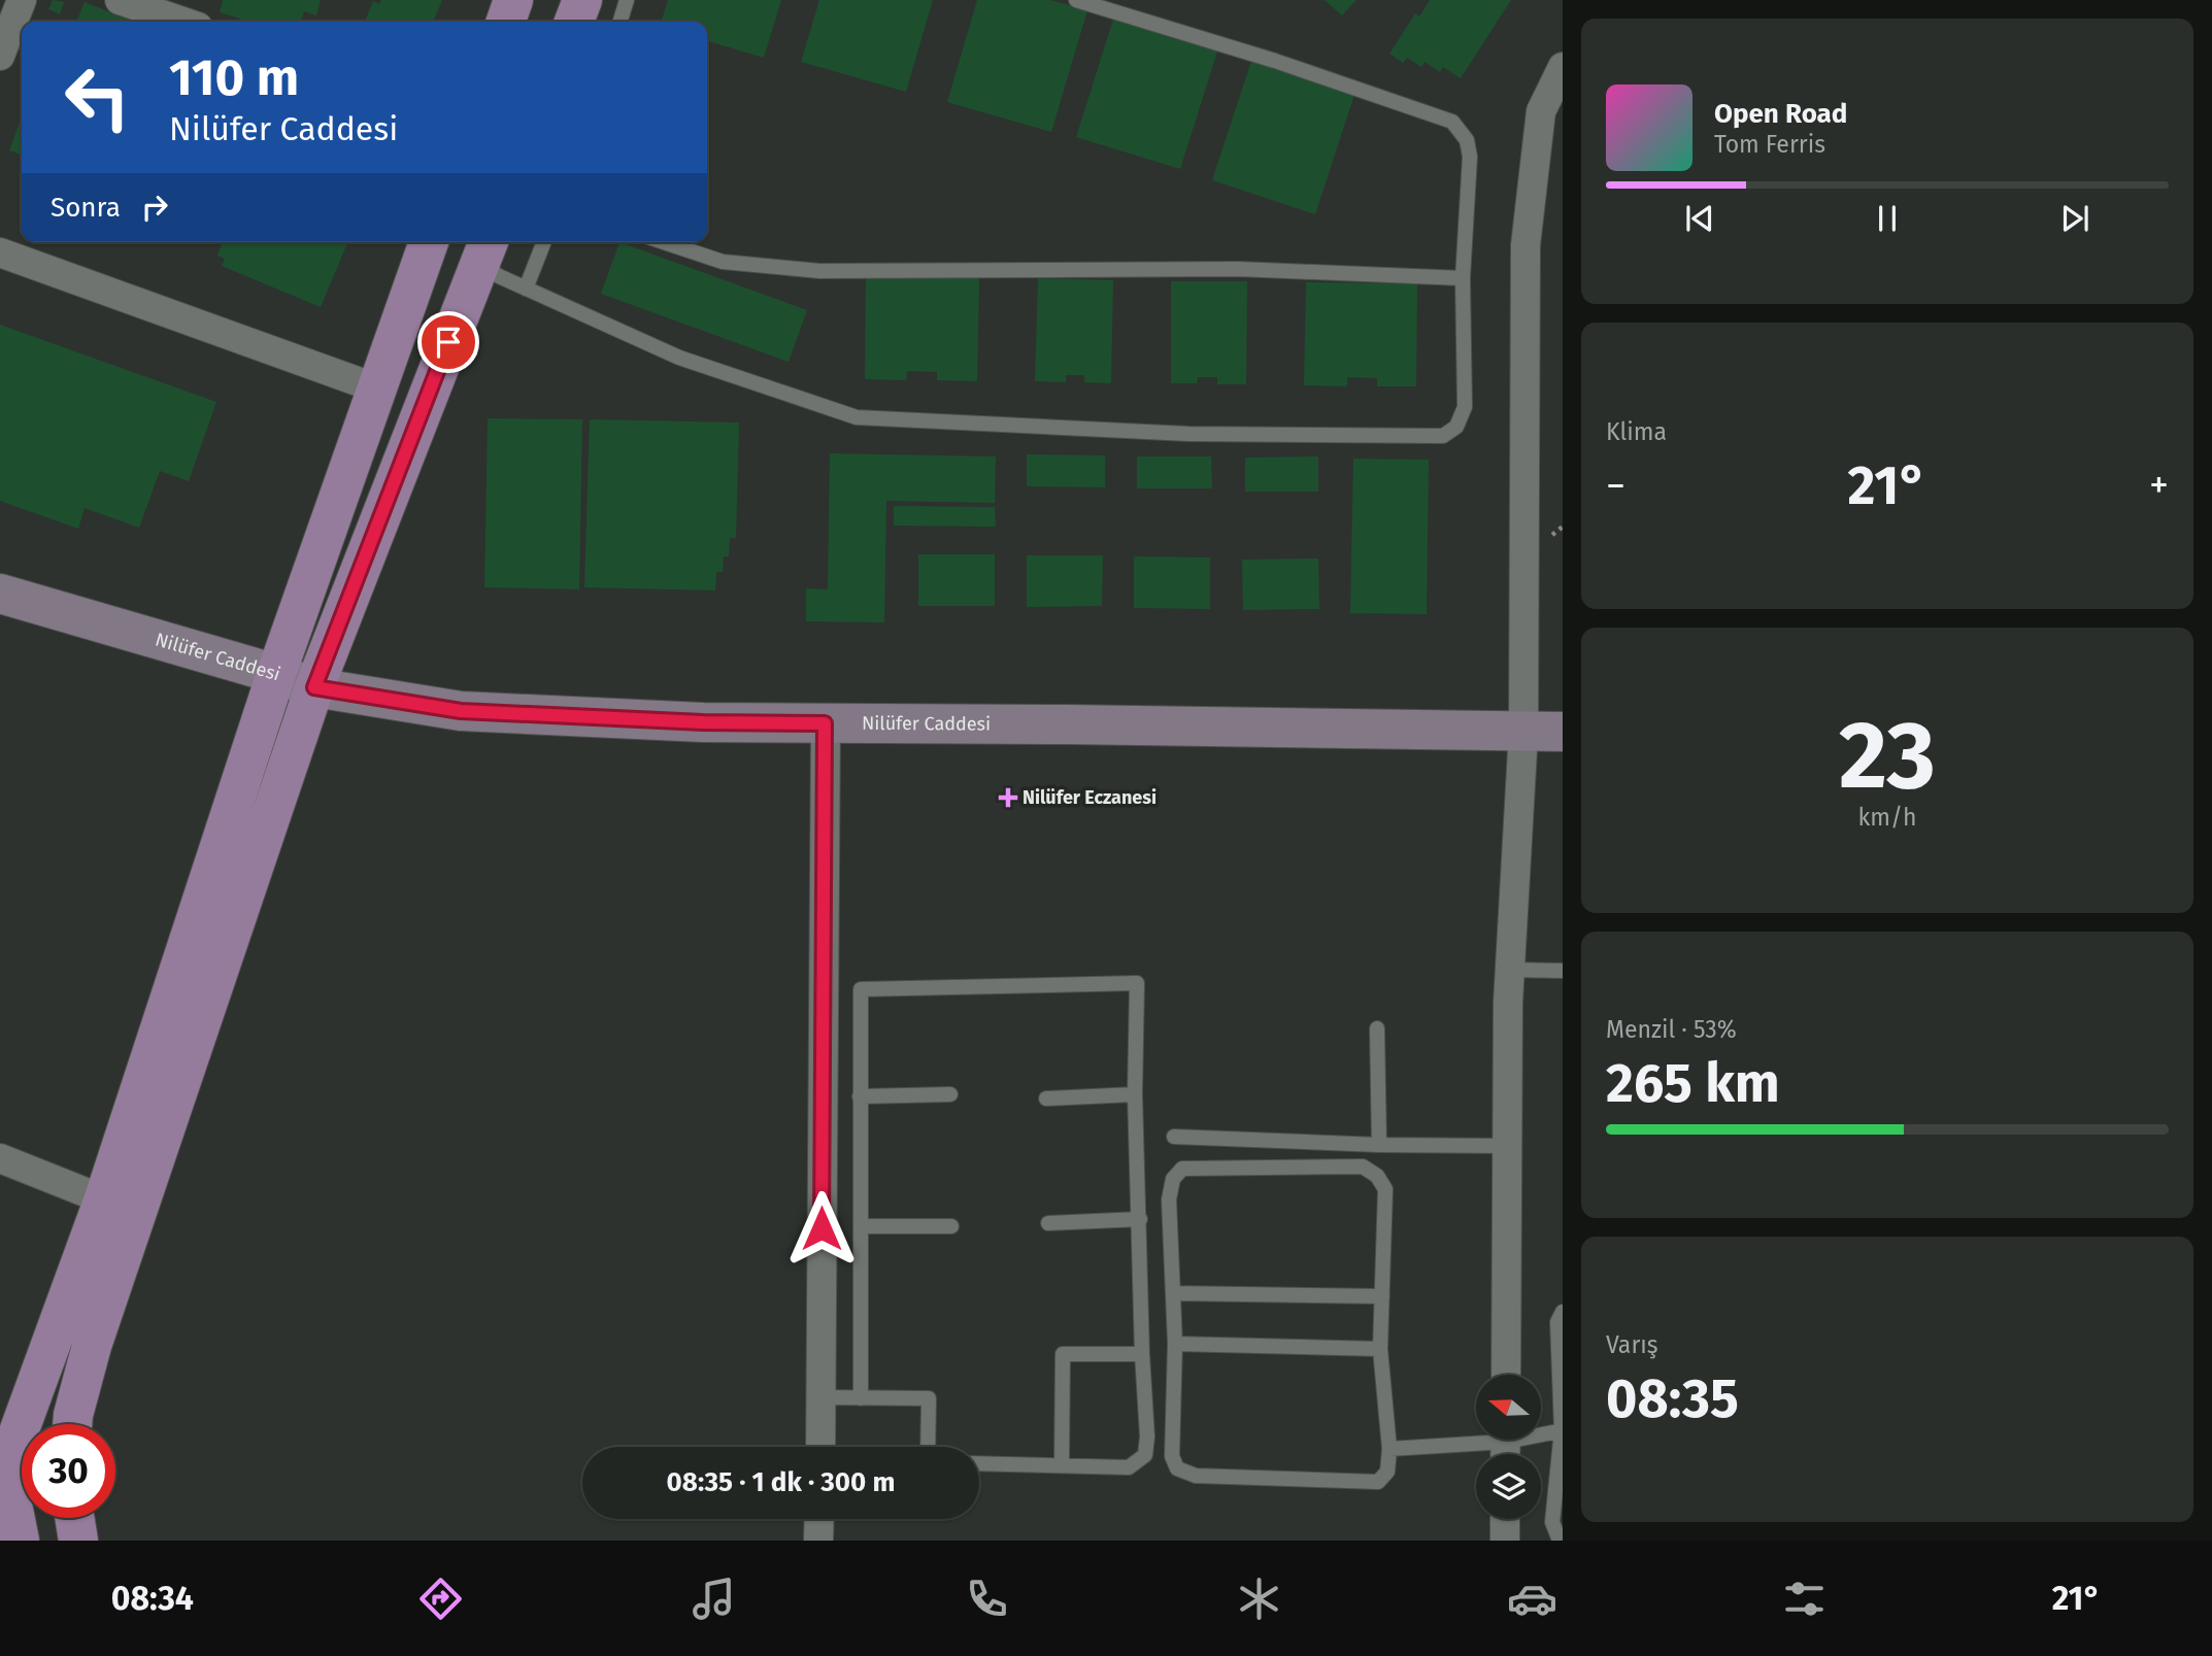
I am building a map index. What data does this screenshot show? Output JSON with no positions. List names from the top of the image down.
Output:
{
  "streets": {
    "street": ["Nilüfer Caddesi"]
  },
  "places": {
    "health": ["Nilüfer Eczanesi"]
  },
  "north": "left",
  "page": {
    "turn": ["110 m", "Nilüfer Caddesi"],
    "song": ["Open Road", "Tom Ferris"],
    "then": "Sonra",
    "tile": [
      "Klima",
      ["23", "km/h"],
      ["Menzil · 53%", "265 km"],
      ["Varış", "08:35"]
    ],
    "heat": ["−", "21°", "+"],
    "limit": "30",
    "trip": "08:35 · 1 dk · 300 m",
    "tabs": ["08:34", "21°"]
  }
}
